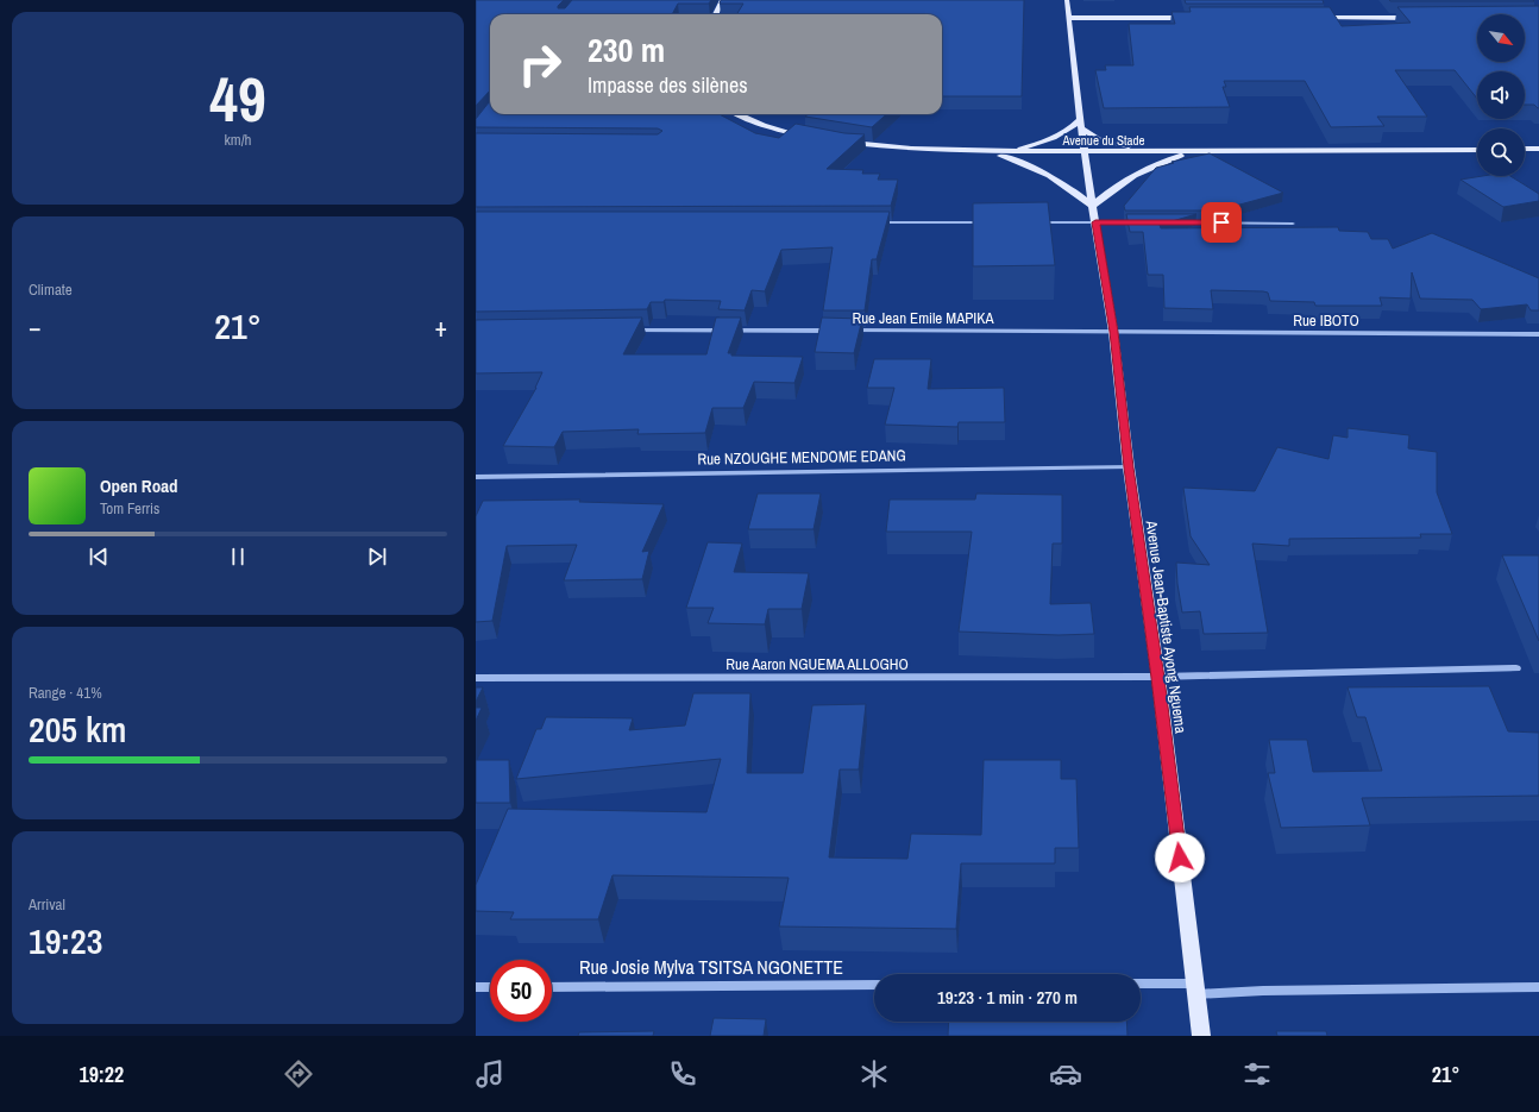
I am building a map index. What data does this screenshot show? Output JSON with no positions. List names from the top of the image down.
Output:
{
  "streets": {
    "main road": ["Avenue du Stade", "Avenue Jean-Baptiste Ayong Nguema"],
    "street": [
      "Rue Jean Emile MAPIKA",
      "Rue IBOTO",
      "Rue NZOUGHE MENDOME EDANG",
      "Rue Aaron NGUEMA ALLOGHO",
      "Rue Josie Mylva TSITSA NGONETTE"
    ]
  },
  "crossings": [
    ["Rue Jean Emile MAPIKA", "Rue IBOTO"],
    ["Rue Jean Emile MAPIKA", "Avenue Jean-Baptiste Ayong Nguema"],
    ["Rue IBOTO", "Avenue Jean-Baptiste Ayong Nguema"],
    ["Rue NZOUGHE MENDOME EDANG", "Avenue Jean-Baptiste Ayong Nguema"],
    ["Avenue Jean-Baptiste Ayong Nguema", "Rue Aaron NGUEMA ALLOGHO"]
  ],
  "north": "bottom right",
  "page": {
    "tile": [
      ["49", "km/h"],
      "Climate",
      ["Range · 41%", "205 km"],
      ["Arrival", "19:23"]
    ],
    "turn": ["230 m", "Impasse des silènes"],
    "heat": ["−", "21°", "+"],
    "song": ["Open Road", "Tom Ferris"],
    "limit": "50",
    "trip": "19:23 · 1 min · 270 m",
    "tabs": ["19:22", "21°"]
  }
}
